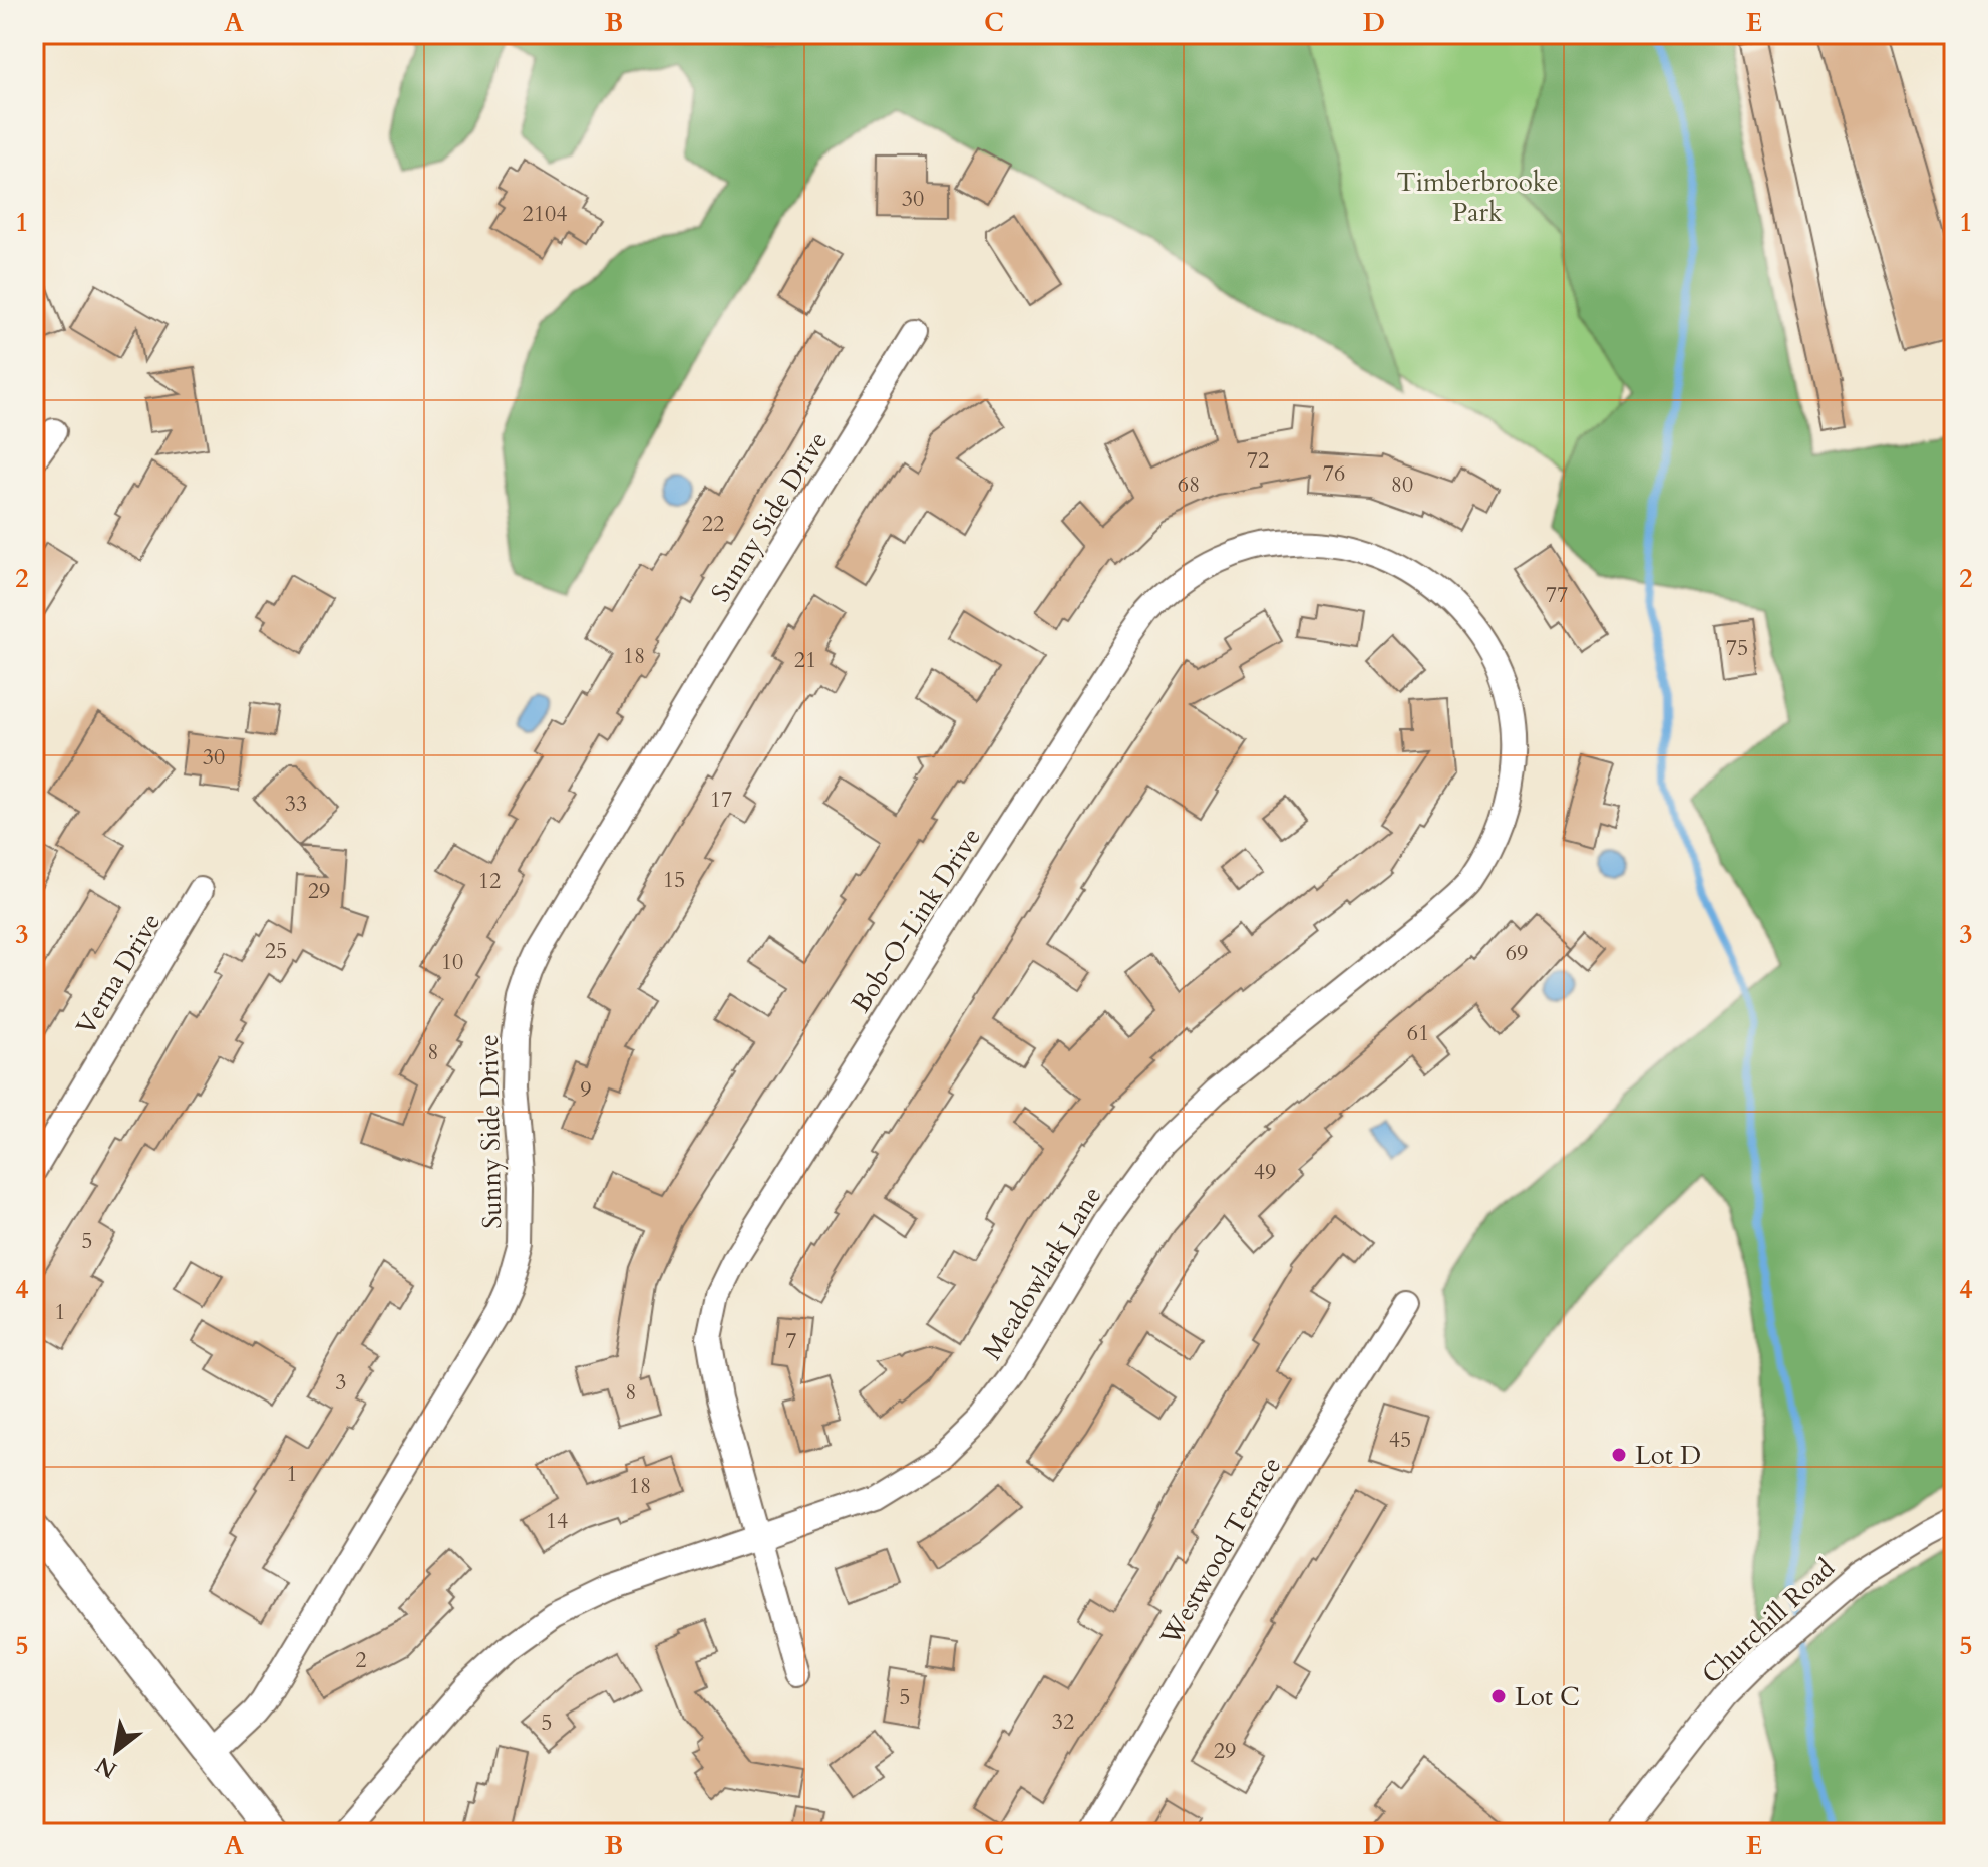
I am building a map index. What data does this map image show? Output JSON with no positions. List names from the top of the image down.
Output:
{
  "streets": {
    "street": [
      "Sunny Side Drive",
      "Bob-O-Link Drive",
      "Verna Drive",
      "Meadowlark Lane",
      "Westwood Terrace",
      "Churchill Road"
    ]
  },
  "crossings": [
    ["Bob-O-Link Drive", "Meadowlark Lane"]
  ],
  "parks": ["Timberbrooke Park"],
  "places": ["Lot D", "Lot C"],
  "house_numbers": [
    "30",
    "2104",
    "72",
    "76",
    "68",
    "80",
    "22",
    "77",
    "75",
    "18",
    "21",
    "30",
    "17",
    "33",
    "15",
    "12",
    "29",
    "25",
    "69",
    "10",
    "61",
    "8",
    "9",
    "49",
    "5",
    "1",
    "7",
    "3",
    "8",
    "45",
    "1",
    "18",
    "14",
    "2",
    "5",
    "32",
    "5",
    "29"
  ],
  "north": "bottom left",
  "grid": {
    "columns": [
      "A",
      "B",
      "C",
      "D",
      "E"
    ],
    "rows": [
      "1",
      "2",
      "3",
      "4",
      "5"
    ]
  }
}
